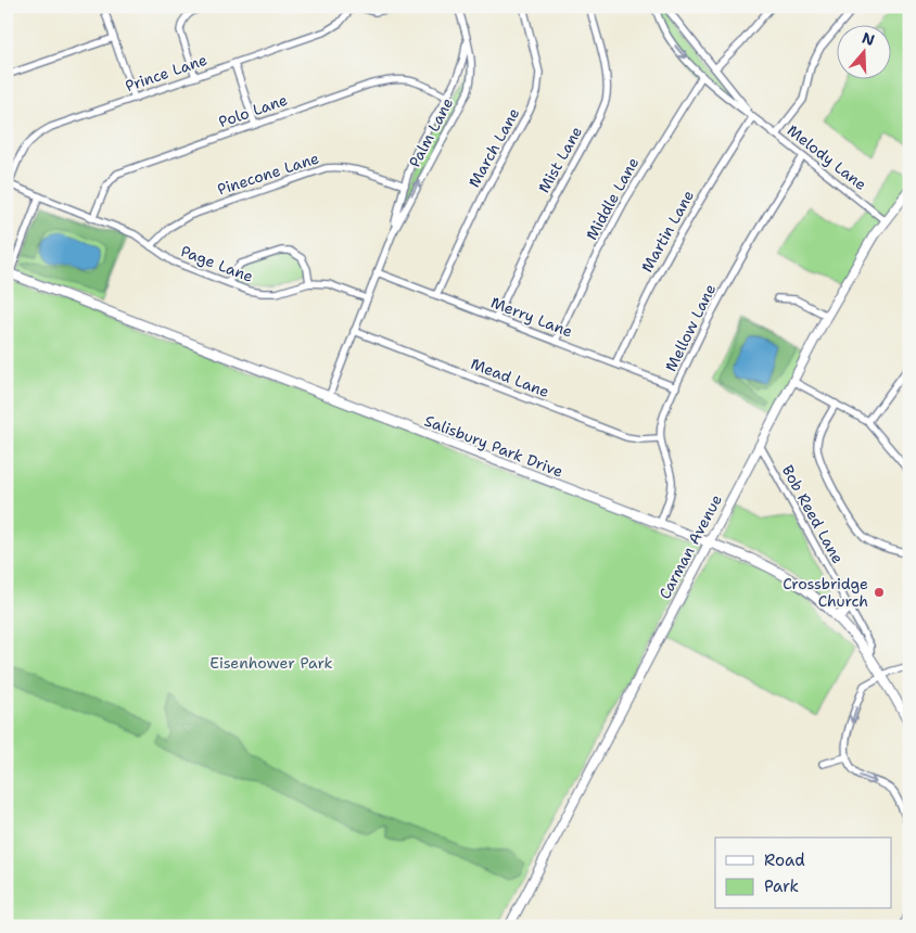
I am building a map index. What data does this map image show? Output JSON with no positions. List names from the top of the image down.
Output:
{
  "streets": {
    "main road": ["Salisbury Park Drive", "Carman Avenue"],
    "street": [
      "Prince Lane",
      "Polo Lane",
      "Palm Lane",
      "March Lane",
      "Melody Lane",
      "Mist Lane",
      "Pinecone Lane",
      "Middle Lane",
      "Martin Lane",
      "Page Lane",
      "Merry Lane",
      "Mellow Lane",
      "Mead Lane",
      "Bob Reed Lane"
    ]
  },
  "crossings": [
    ["Prince Lane", "Page Lane"],
    ["Polo Lane", "Palm Lane"],
    ["Polo Lane", "Page Lane"],
    ["Palm Lane", "Pinecone Lane"],
    ["Palm Lane", "Page Lane"],
    ["Palm Lane", "Merry Lane"],
    ["Palm Lane", "Mead Lane"],
    ["Palm Lane", "Salisbury Park Drive"],
    ["March Lane", "Merry Lane"],
    ["Melody Lane", "Middle Lane"],
    ["Melody Lane", "Martin Lane"],
    ["Melody Lane", "Mellow Lane"],
    ["Melody Lane", "Carman Avenue"],
    ["Mist Lane", "Merry Lane"],
    ["Pinecone Lane", "Page Lane"],
    ["Middle Lane", "Merry Lane"],
    ["Martin Lane", "Merry Lane"],
    ["Merry Lane", "Mellow Lane"],
    ["Mellow Lane", "Mead Lane"],
    ["Mellow Lane", "Salisbury Park Drive"],
    ["Salisbury Park Drive", "Bob Reed Lane"],
    ["Salisbury Park Drive", "Carman Avenue"],
    ["Bob Reed Lane", "Carman Avenue"]
  ],
  "parks": ["Eisenhower Park"],
  "places": ["Crossbridge Church"],
  "legend": ["Road", "Park"],
  "north": "top"
}
